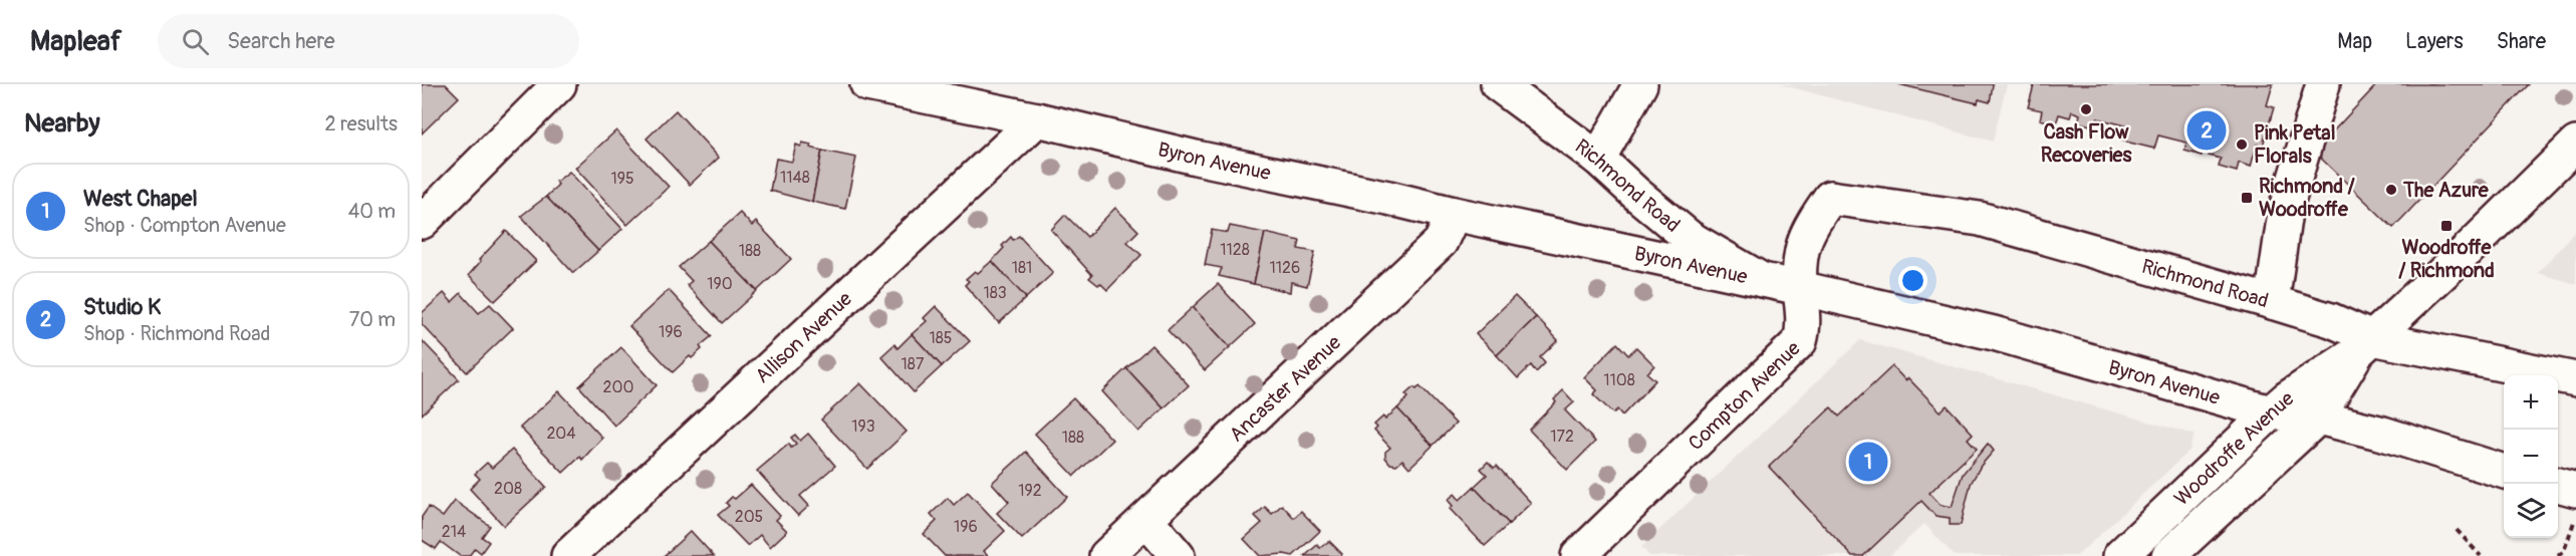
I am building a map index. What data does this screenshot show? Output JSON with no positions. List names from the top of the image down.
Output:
{
  "streets": {
    "street": [
      "Byron Avenue",
      "Richmond Road",
      "Allison Avenue",
      "Ancaster Avenue",
      "Compton Avenue",
      "Woodroffe Avenue"
    ]
  },
  "crossings": [
    ["Byron Avenue", "Richmond Road"],
    ["Byron Avenue", "Allison Avenue"],
    ["Byron Avenue", "Ancaster Avenue"],
    ["Byron Avenue", "Compton Avenue"],
    ["Byron Avenue", "Woodroffe Avenue"],
    ["Richmond Road", "Compton Avenue"],
    ["Richmond Road", "Woodroffe Avenue"]
  ],
  "places": {
    "other": ["Cash Flow Recoveries", "Pink Petal Florals", "The Azure"],
    "transit": ["Richmond / Woodroffe", "Woodroffe / Richmond"]
  },
  "house_numbers": [
    "1148",
    "195",
    "1128",
    "188",
    "181",
    "1126",
    "190",
    "183",
    "196",
    "185",
    "187",
    "1108",
    "200",
    "193",
    "204",
    "172",
    "188",
    "208",
    "192",
    "205",
    "196",
    "214"
  ],
  "page": {
    "header": "Mapleaf",
    "search": "Search here",
    "nav": ["Map", "Layers", "Share"],
    "heading": ["Nearby", "2 results"],
    "pins": ["2", "1"],
    "list": [
      {
        "mark": "1",
        "name": "West Chapel",
        "note": "Shop · Compton Avenue",
        "value": "40 m"
      },
      {
        "mark": "2",
        "name": "Studio K",
        "note": "Shop · Richmond Road",
        "value": "70 m"
      }
    ],
    "map_buttons": ["+", "−"]
  }
}
